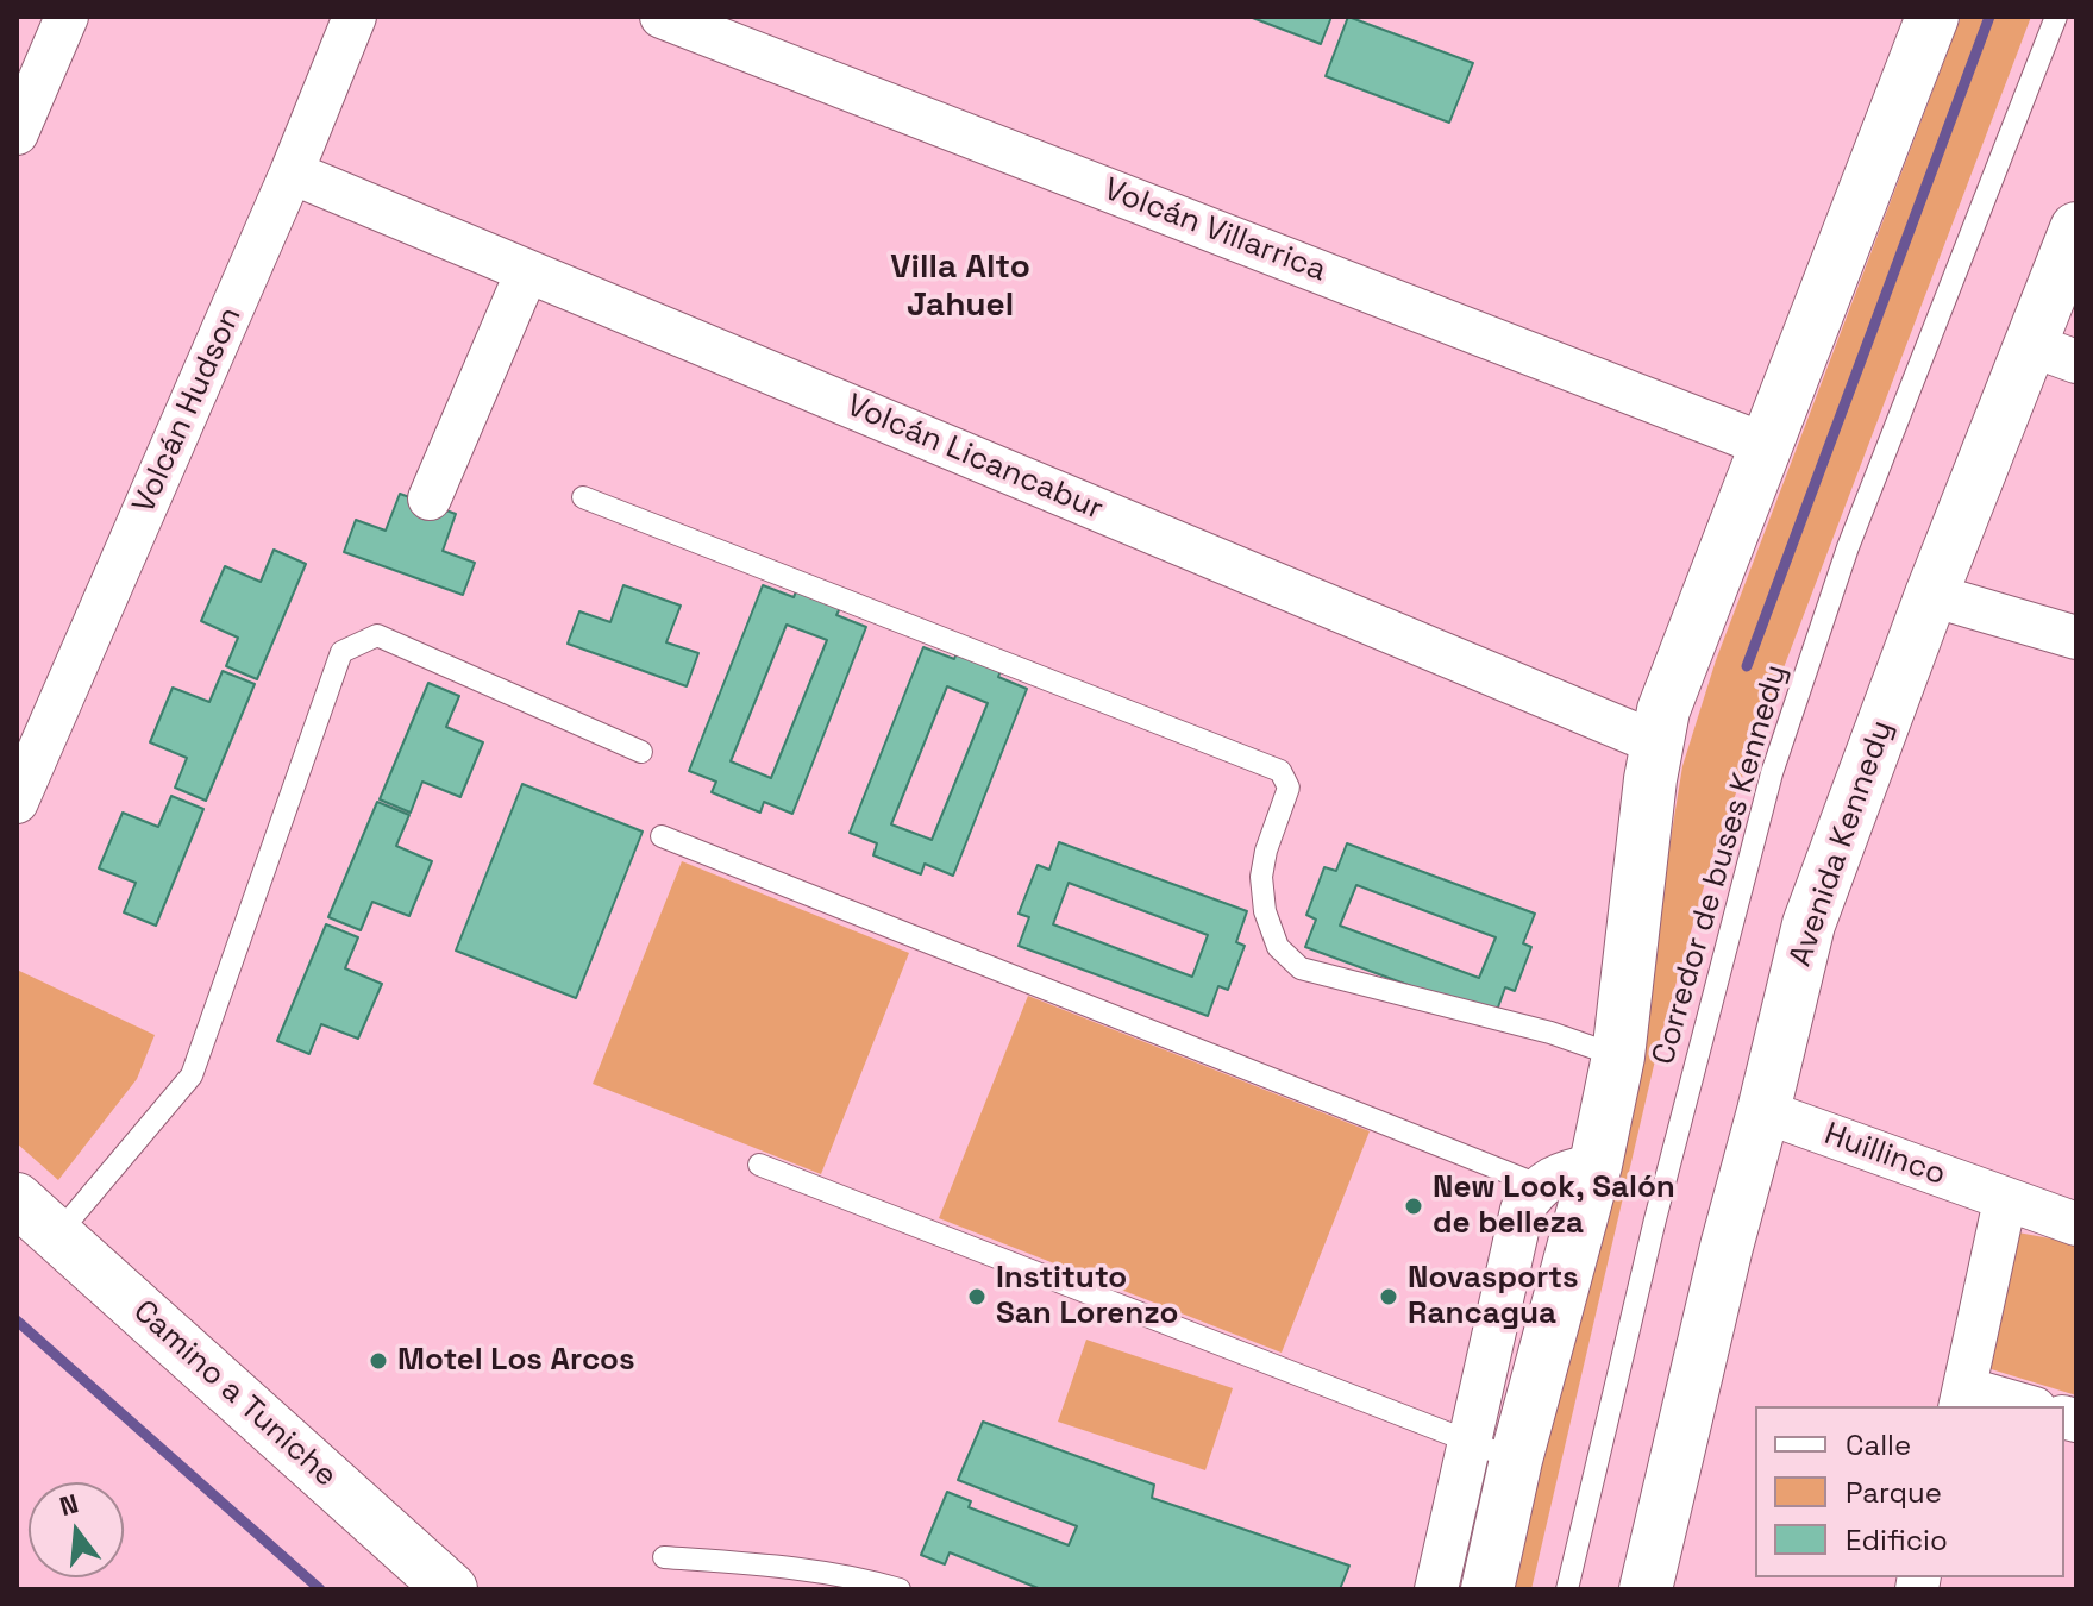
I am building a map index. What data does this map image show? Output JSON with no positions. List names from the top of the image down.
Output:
{
  "streets": {
    "main road": ["Avenida Kennedy", "Camino a Tuniche"],
    "street": [
      "Volcán Villarrica",
      "Volcán Hudson",
      "Volcán Licancabur",
      "Huillinco"
    ],
    "lane": ["Corredor de buses Kennedy"]
  },
  "crossings": [
    ["Volcán Hudson", "Volcán Licancabur"],
    ["Avenida Kennedy", "Huillinco"]
  ],
  "districts": ["Villa Alto Jahuel"],
  "places": [
    "New Look, Salón de belleza",
    "Instituto San Lorenzo",
    "Novasports Rancagua",
    "Motel Los Arcos"
  ],
  "legend": ["Calle", "Parque", "Edificio"],
  "north": "top"
}
